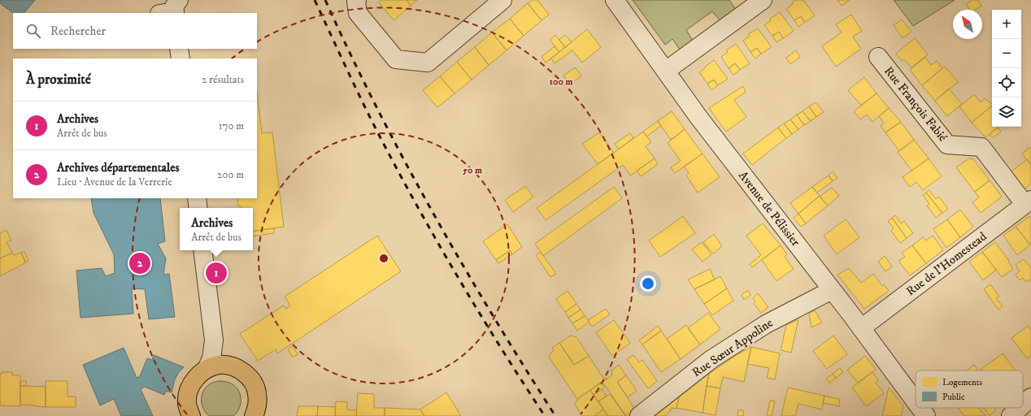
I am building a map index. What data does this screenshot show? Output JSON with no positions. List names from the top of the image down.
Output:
{
  "streets": {
    "street": [
      "Rue François Fabié",
      "Avenue de Pélissier",
      "Rue de l'Homestead",
      "Rue Sœur Appoline"
    ]
  },
  "crossings": [
    ["Rue François Fabié", "Rue de l'Homestead"],
    ["Avenue de Pélissier", "Rue de l'Homestead"],
    ["Avenue de Pélissier", "Rue Sœur Appoline"]
  ],
  "legend": ["Logements", "Public"],
  "north": "top left",
  "page": {
    "map_buttons": ["+", "−"],
    "search": "Rechercher",
    "heading": ["À proximité", "2 résultats"],
    "list": [
      {
        "mark": "1",
        "name": "Archives",
        "note": "Arrêt de bus",
        "value": "170 m"
      },
      {
        "mark": "2",
        "name": "Archives départementales",
        "note": "Lieu · Avenue de la Verrerie",
        "value": "200 m"
      }
    ],
    "popup": ["Archives", "Arrêt de bus"],
    "pins": ["2", "1"]
  },
  "rings": ["100 m", "50 m"]
}
